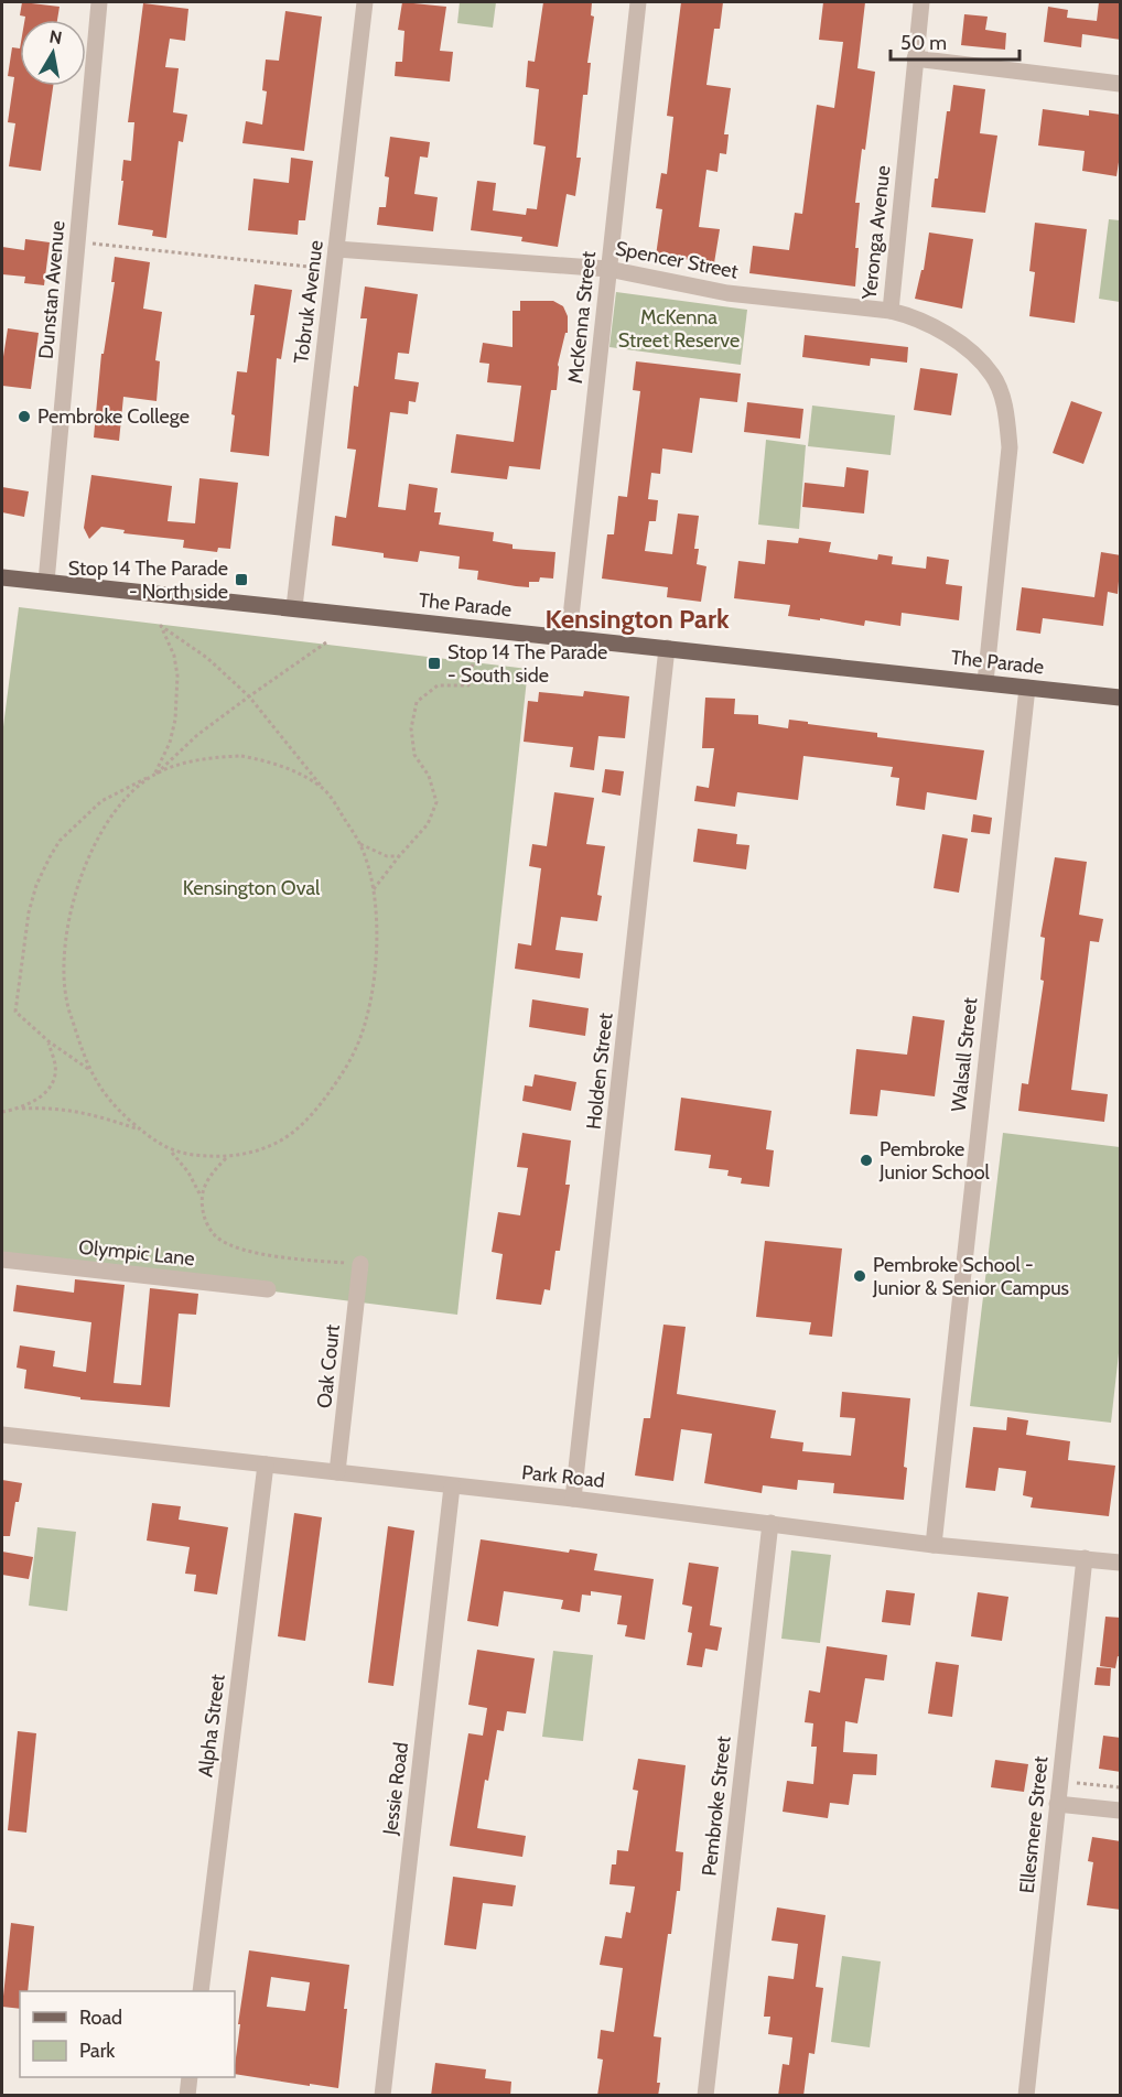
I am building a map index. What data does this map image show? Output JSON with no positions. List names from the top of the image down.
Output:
{
  "streets": {
    "main road": ["The Parade"],
    "street": [
      "Yeronga Avenue",
      "Spencer Street",
      "Dunstan Avenue",
      "Tobruk Avenue",
      "McKenna Street",
      "Walsall Street",
      "Holden Street",
      "Olympic Lane",
      "Oak Court",
      "Park Road",
      "Alpha Street",
      "Jessie Road",
      "Pembroke Street",
      "Ellesmere Street"
    ]
  },
  "crossings": [
    ["Yeronga Avenue", "Spencer Street"],
    ["Yeronga Avenue", "The Parade"],
    ["Spencer Street", "Tobruk Avenue"],
    ["Spencer Street", "McKenna Street"],
    ["Dunstan Avenue", "The Parade"],
    ["Tobruk Avenue", "The Parade"],
    ["McKenna Street", "The Parade"],
    ["The Parade", "Walsall Street"],
    ["The Parade", "Holden Street"],
    ["Walsall Street", "Park Road"],
    ["Holden Street", "Park Road"],
    ["Oak Court", "Park Road"],
    ["Park Road", "Alpha Street"],
    ["Park Road", "Jessie Road"],
    ["Park Road", "Pembroke Street"],
    ["Park Road", "Ellesmere Street"]
  ],
  "districts": ["Kensington Park"],
  "parks": ["McKenna Street Reserve", "Kensington Oval"],
  "places": {
    "other": ["Pembroke College", "Pembroke Junior School", "Pembroke School - Junior & Senior Campus"],
    "transit": ["Stop 14 The Parade - North side", "Stop 14 The Parade - South side"]
  },
  "legend": ["Road", "Park"],
  "scale_bar": "50 m",
  "north": "top"
}
